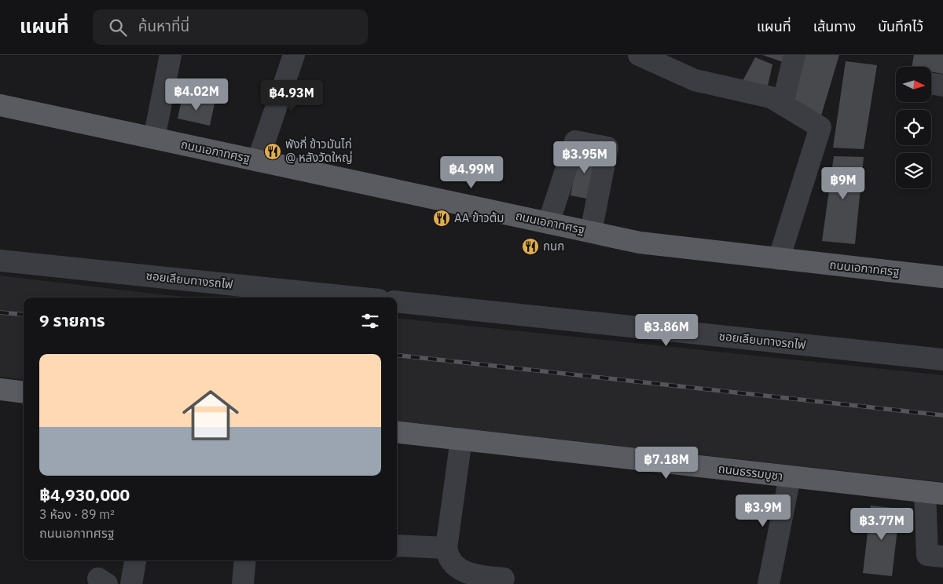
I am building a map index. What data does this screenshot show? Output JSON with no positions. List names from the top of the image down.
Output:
{
  "streets": {
    "main road": ["ถนนเอกาทศรฐ", "ถนนธรรมบูชา"],
    "street": ["ซอยเลียบทางรถไฟ"]
  },
  "places": {
    "restaurant": ["พังกี่ ข้าวมันไก่ @ หลังวัดใหญ่", "AA ข้าวต้ม", "กนก"]
  },
  "north": "right",
  "page": {
    "header": "แผนที่",
    "search": "ค้นหาที่นี่",
    "nav": ["แผนที่", "เส้นทาง", "บันทึกไว้"],
    "price": [
      "฿4.02M",
      "฿4.93M",
      "฿3.95M",
      "฿4.99M",
      "฿9M",
      "฿3.86M",
      "฿7.18M",
      "฿3.9M",
      "฿3.77M"
    ],
    "heading": "9 รายการ",
    "list": [
      {
        "name": "฿4,930,000",
        "note": "3 ห้อง · 89 m² · ถนนเอกาทศรฐ"
      }
    ]
  }
}
